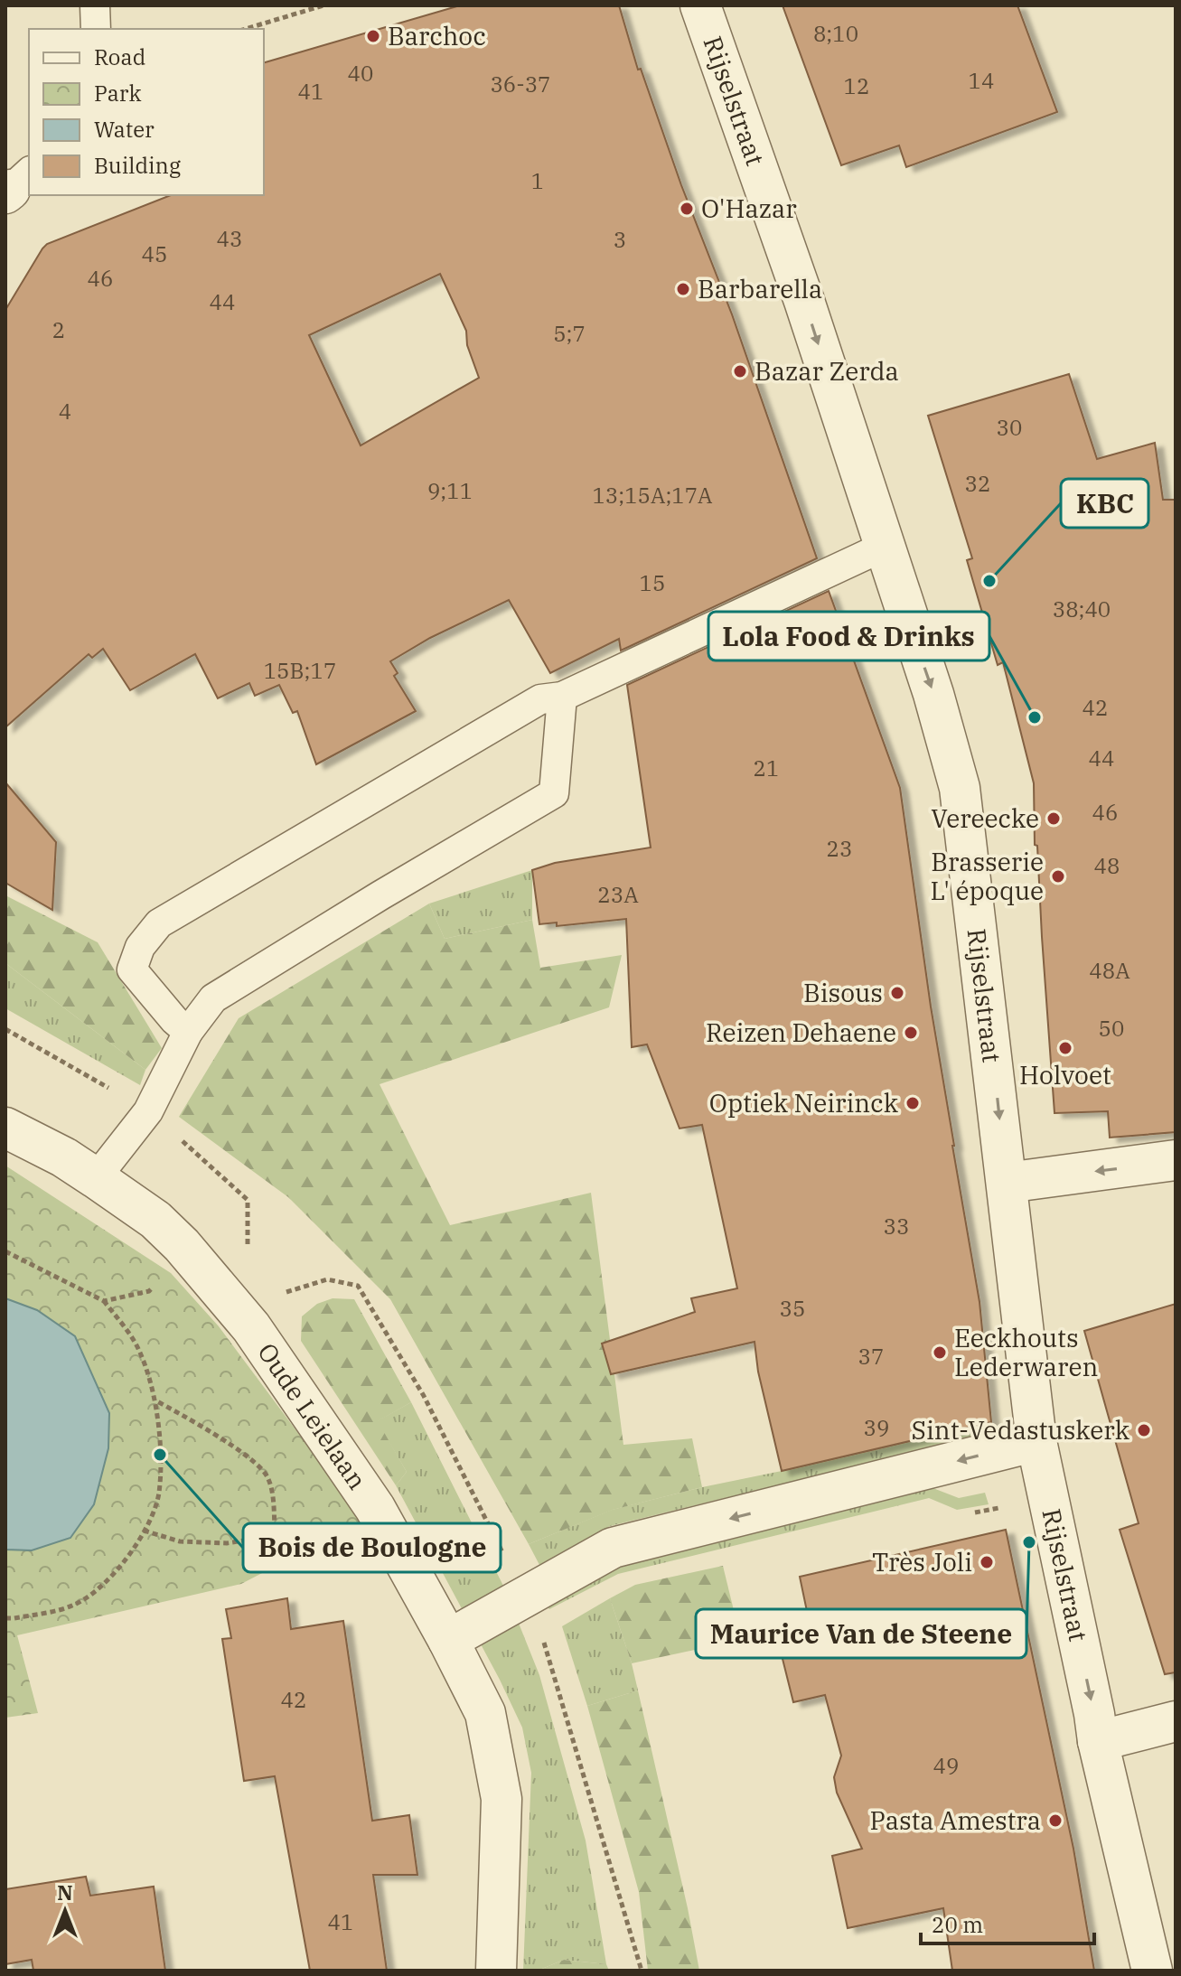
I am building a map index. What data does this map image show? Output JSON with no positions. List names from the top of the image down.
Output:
{
  "streets": {
    "street": ["Rijselstraat", "Oude Leielaan"]
  },
  "one_way": ["Rijselstraat"],
  "places": [
    "Barchoc",
    "O'Hazar",
    "Barbarella",
    "Bazar Zerda",
    "KBC",
    "Lola Food & Drinks",
    "Vereecke",
    "Brasserie L' époque",
    "Bisous",
    "Reizen Dehaene",
    "Holvoet",
    "Optiek Neirinck",
    "Eeckhouts Lederwaren",
    "Sint-Vedastuskerk",
    "Bois de Boulogne",
    "Maurice Van de Steene",
    "Très Joli",
    "Pasta Amestra"
  ],
  "house_numbers": [
    "8;10",
    "40",
    "14",
    "36-37",
    "12",
    "41",
    "1",
    "43",
    "3",
    "45",
    "46",
    "44",
    "2",
    "5;7",
    "4",
    "30",
    "32",
    "9;11",
    "13;15A;17A",
    "15",
    "38;40",
    "15B;17",
    "42",
    "44",
    "21",
    "46",
    "23",
    "48",
    "23A",
    "48A",
    "50",
    "33",
    "35",
    "37",
    "39",
    "42",
    "49",
    "41"
  ],
  "legend": [
    "Road",
    "Park",
    "Water",
    "Building"
  ],
  "scale_bar": "20 m",
  "north": "top"
}
